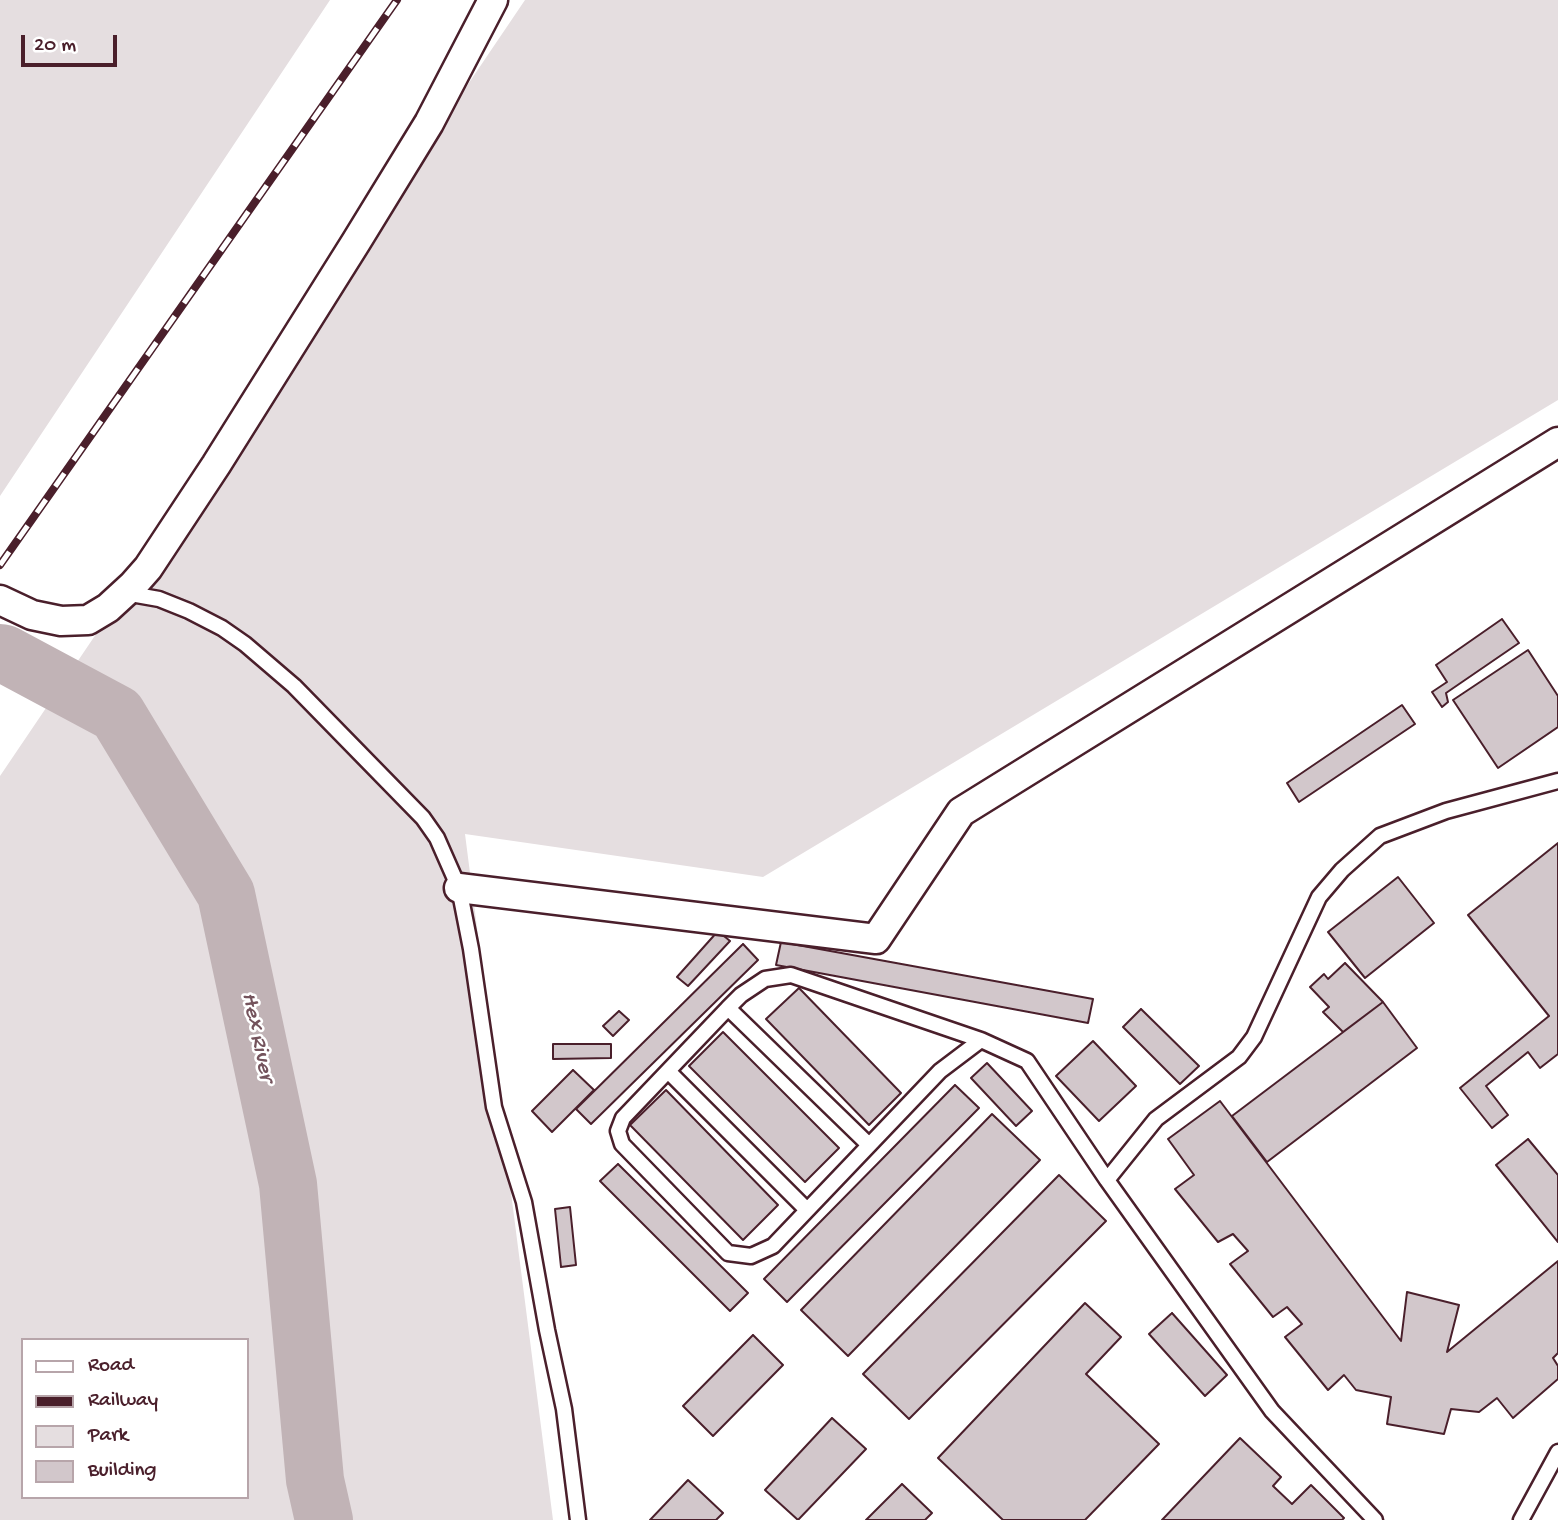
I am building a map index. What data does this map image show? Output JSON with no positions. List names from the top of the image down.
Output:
{
  "water": ["Hex River"],
  "legend": [
    "Road",
    "Railway",
    "Park",
    "Building"
  ],
  "scale_bar": "20 m"
}
